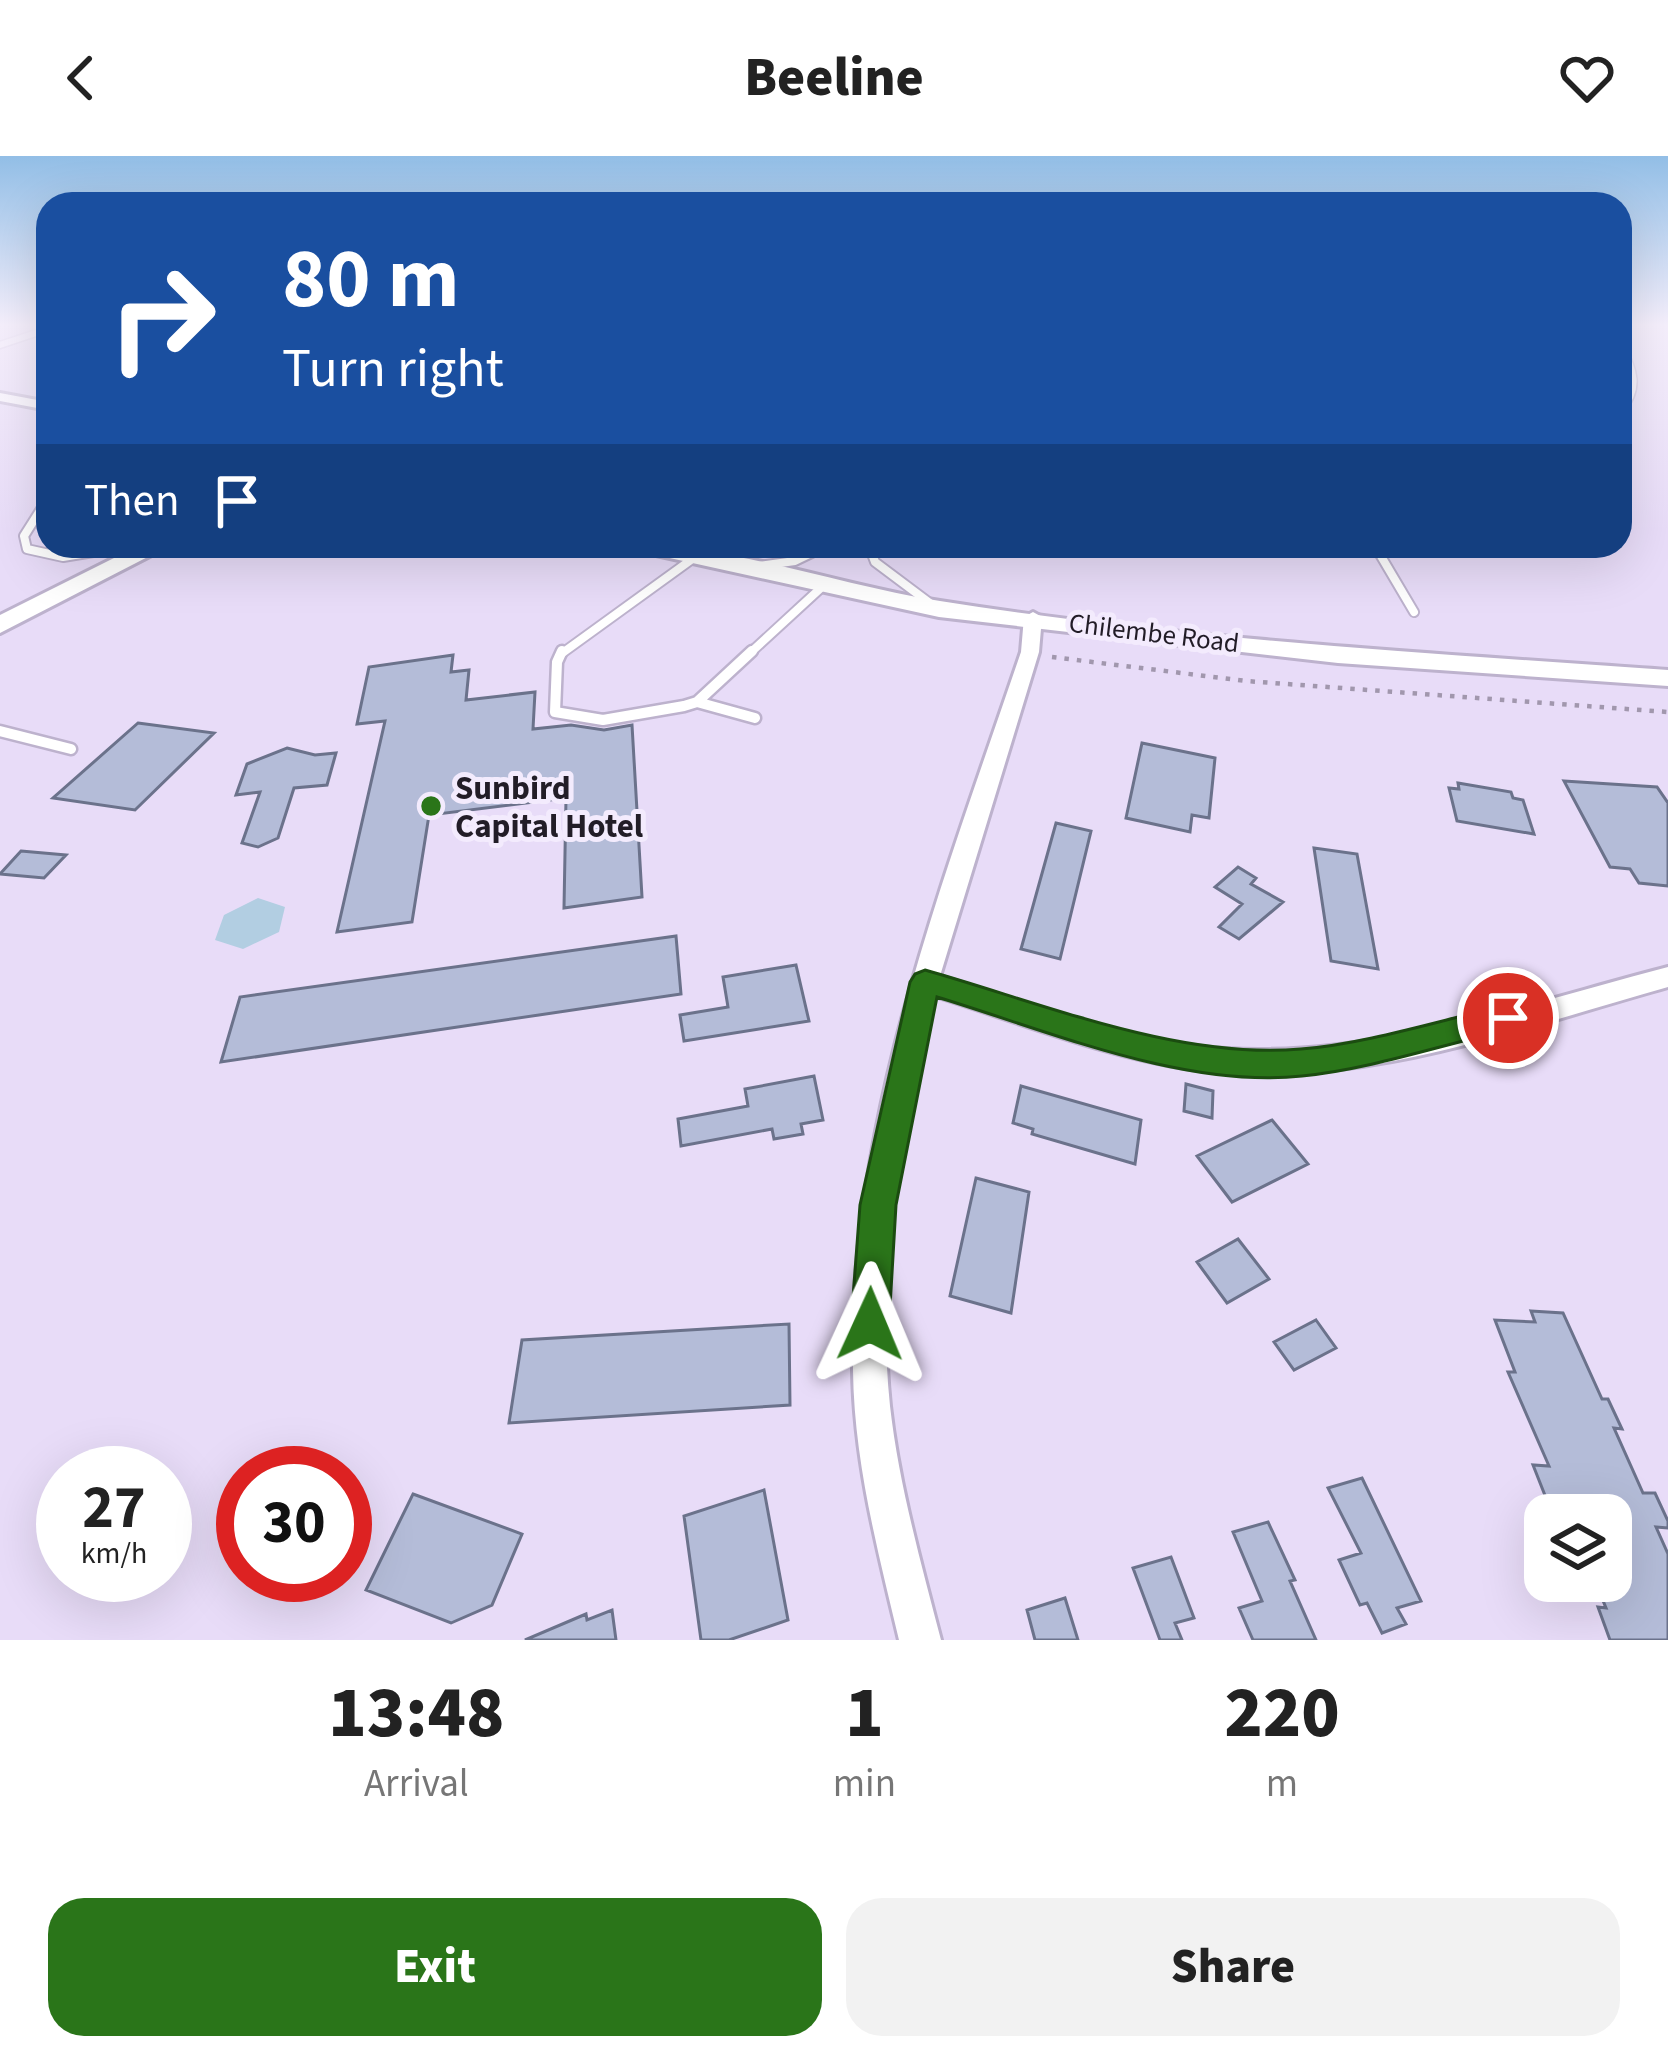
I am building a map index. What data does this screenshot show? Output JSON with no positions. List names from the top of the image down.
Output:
{
  "streets": {
    "main road": ["Chilembe Road"]
  },
  "places": ["Sunbird Capital Hotel"],
  "page": {
    "header": "Beeline",
    "turn": ["80 m", "Turn right"],
    "then": "Then",
    "speed": "27 km/h",
    "limit": "30",
    "eta": [
      "13:48",
      "Arrival",
      "1",
      "min",
      "220",
      "m"
    ],
    "buttons": ["Exit", "Share"]
  }
}
